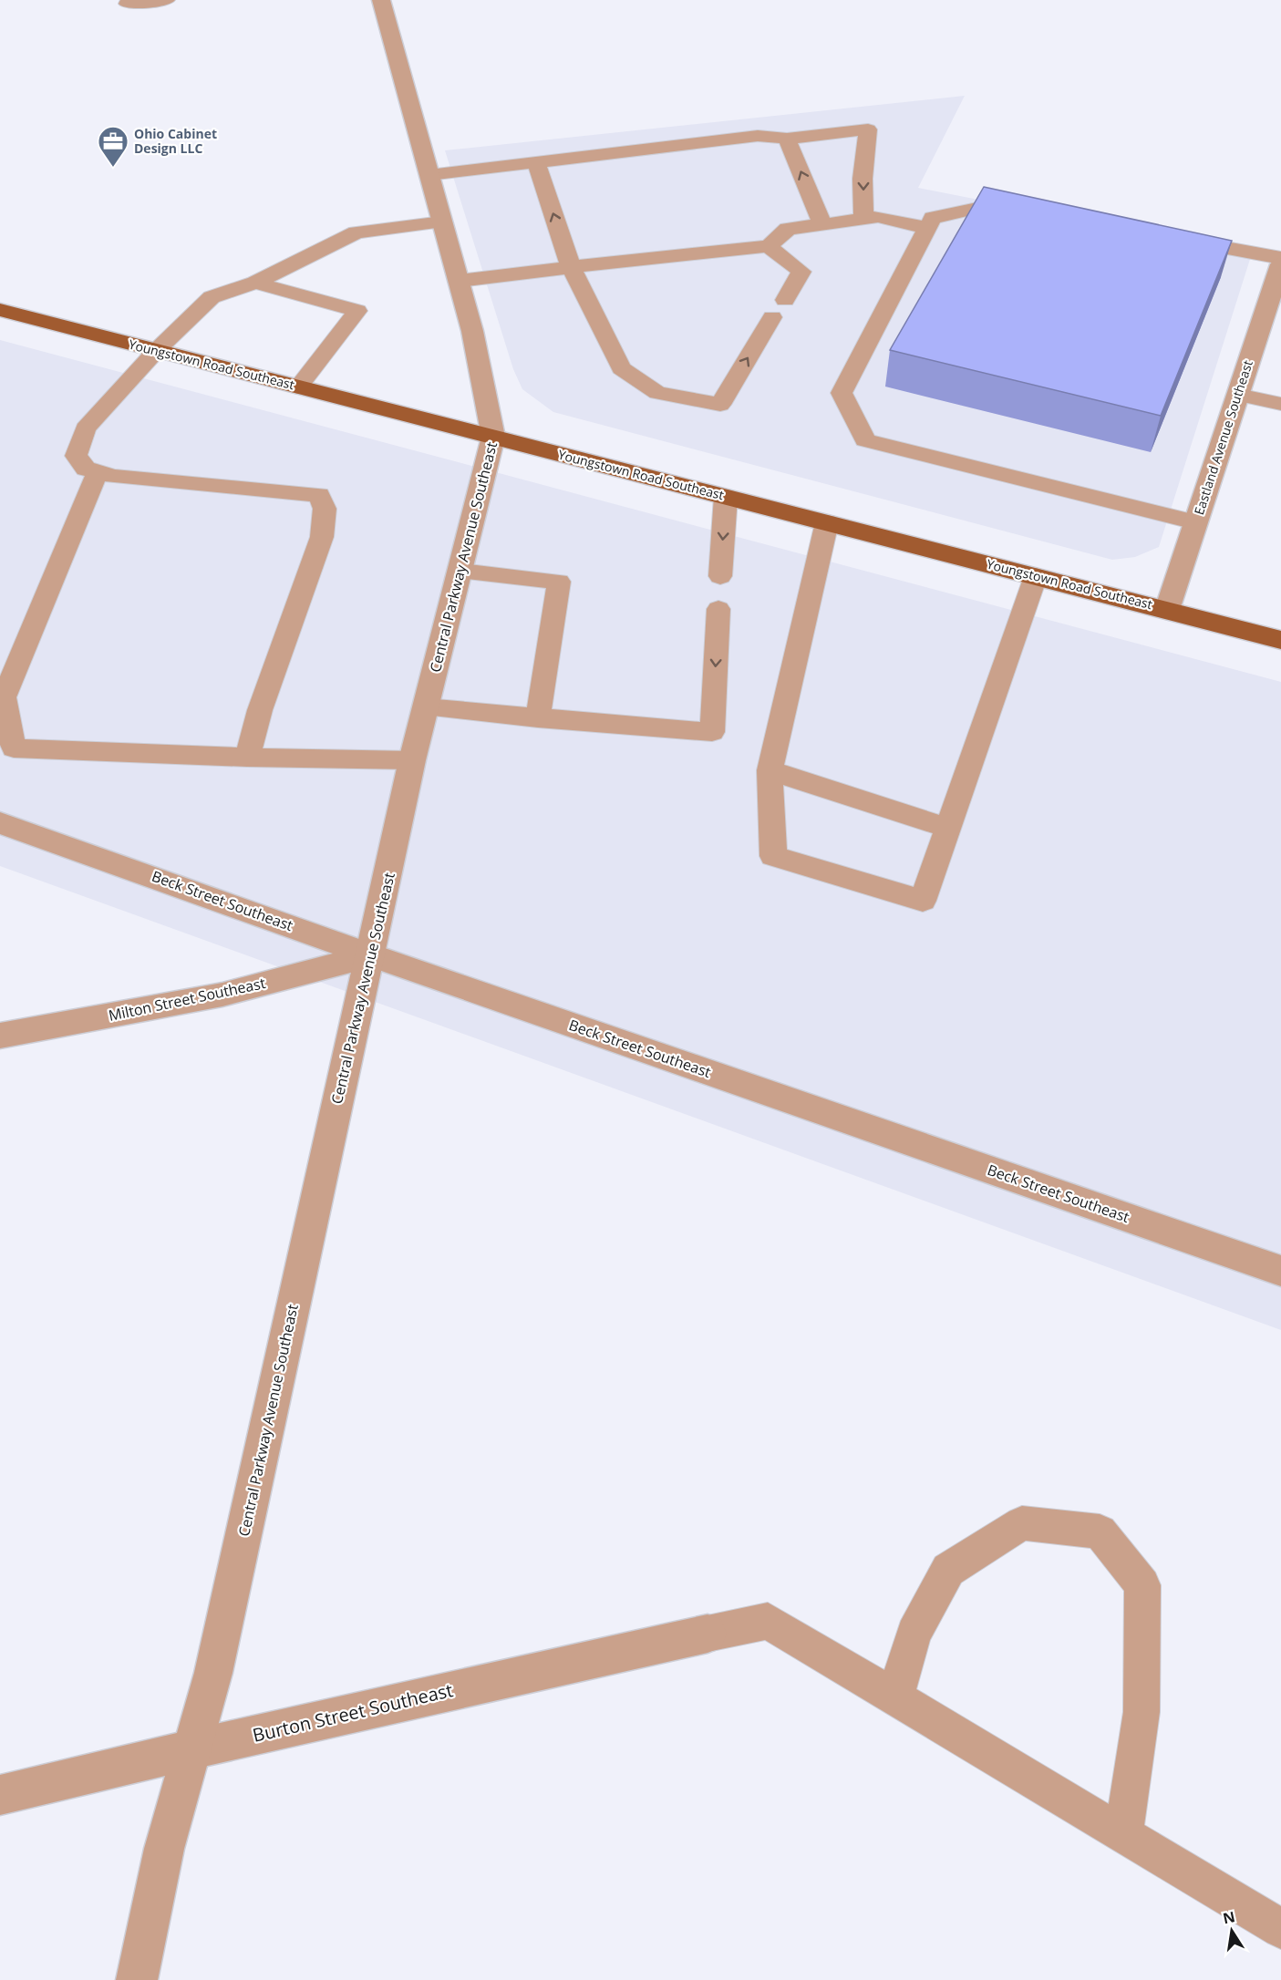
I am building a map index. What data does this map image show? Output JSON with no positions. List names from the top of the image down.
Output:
{
  "streets": {
    "main road": ["Youngstown Road Southeast"],
    "street": [
      "Eastland Avenue Southeast",
      "Central Parkway Avenue Southeast",
      "Beck Street Southeast",
      "Milton Street Southeast",
      "Burton Street Southeast"
    ]
  },
  "crossings": [
    ["Youngstown Road Southeast", "Eastland Avenue Southeast"],
    ["Youngstown Road Southeast", "Central Parkway Avenue Southeast"],
    ["Central Parkway Avenue Southeast", "Beck Street Southeast"],
    ["Central Parkway Avenue Southeast", "Milton Street Southeast"],
    ["Central Parkway Avenue Southeast", "Burton Street Southeast"],
    ["Beck Street Southeast", "Milton Street Southeast"]
  ],
  "places": {
    "office": ["Ohio Cabinet Design LLC"]
  },
  "north": "top"
}
